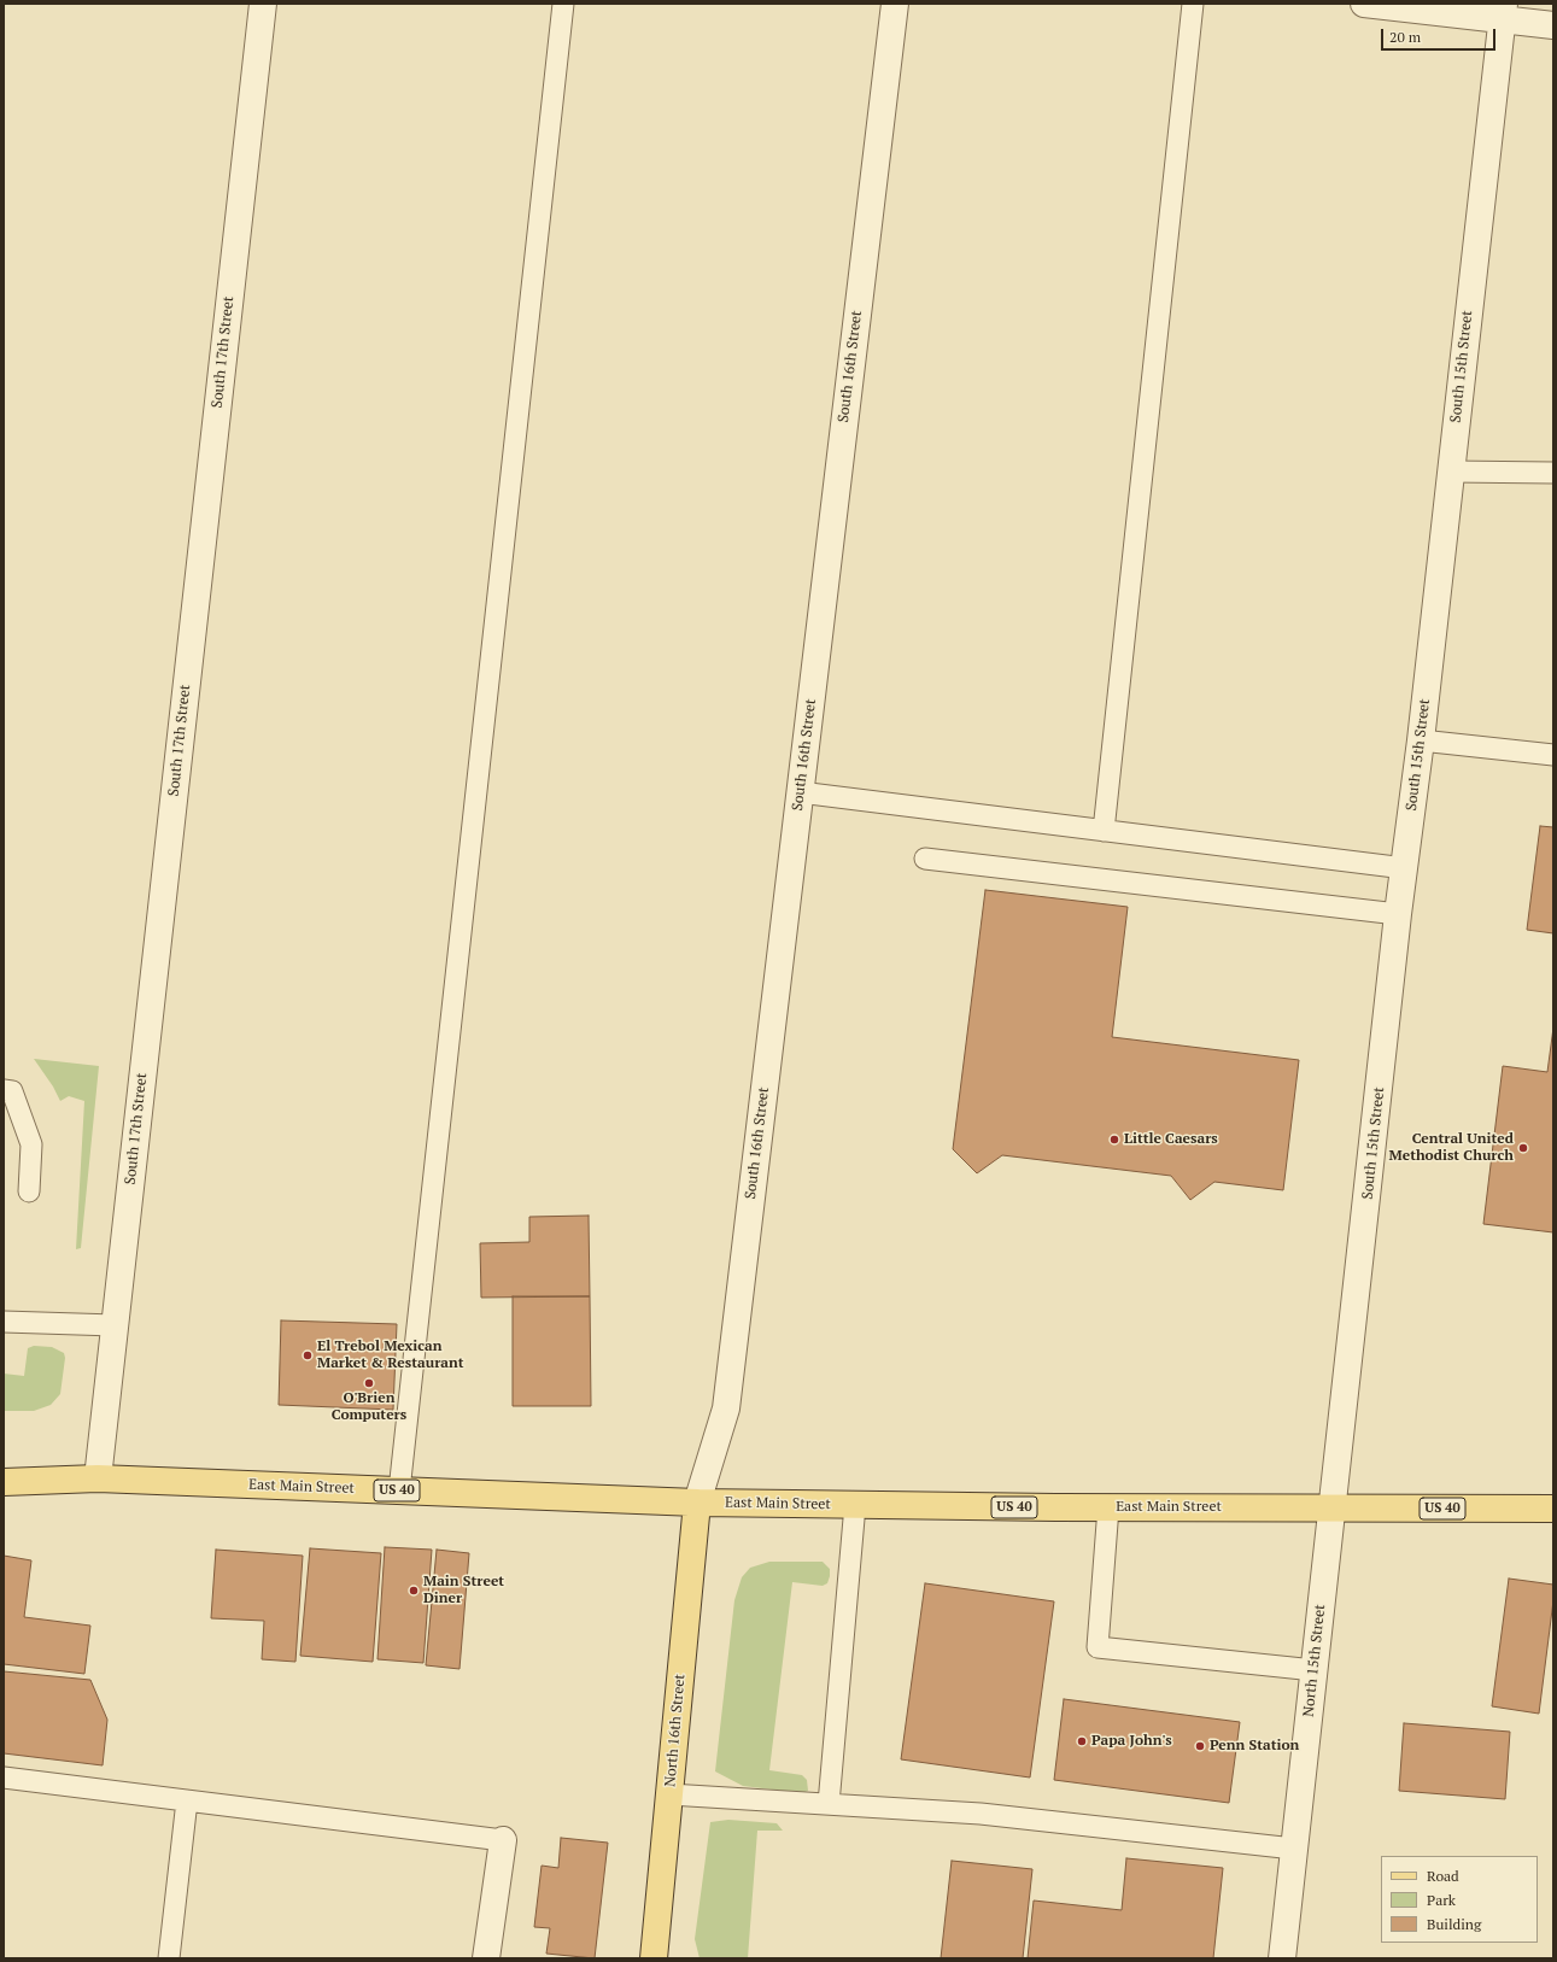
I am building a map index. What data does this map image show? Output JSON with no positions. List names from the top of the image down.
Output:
{
  "streets": {
    "main road": ["East Main Street", "US 40", "North 16th Street"],
    "street": [
      "South 17th Street",
      "South 16th Street",
      "South 15th Street",
      "North 15th Street"
    ]
  },
  "crossings": [
    ["South 17th Street", "East Main Street"],
    ["South 16th Street", "East Main Street"],
    ["South 16th Street", "North 16th Street"],
    ["South 15th Street", "East Main Street"],
    ["South 15th Street", "North 15th Street"],
    ["East Main Street", "North 15th Street"],
    ["East Main Street", "North 16th Street"]
  ],
  "places": [
    "Little Caesars",
    "Central United Methodist Church",
    "El Trebol Mexican Market & Restaurant",
    "O'Brien Computers",
    "Main Street Diner",
    "Papa John's",
    "Penn Station"
  ],
  "legend": ["Road", "Park", "Building"],
  "scale_bar": "20 m"
}
